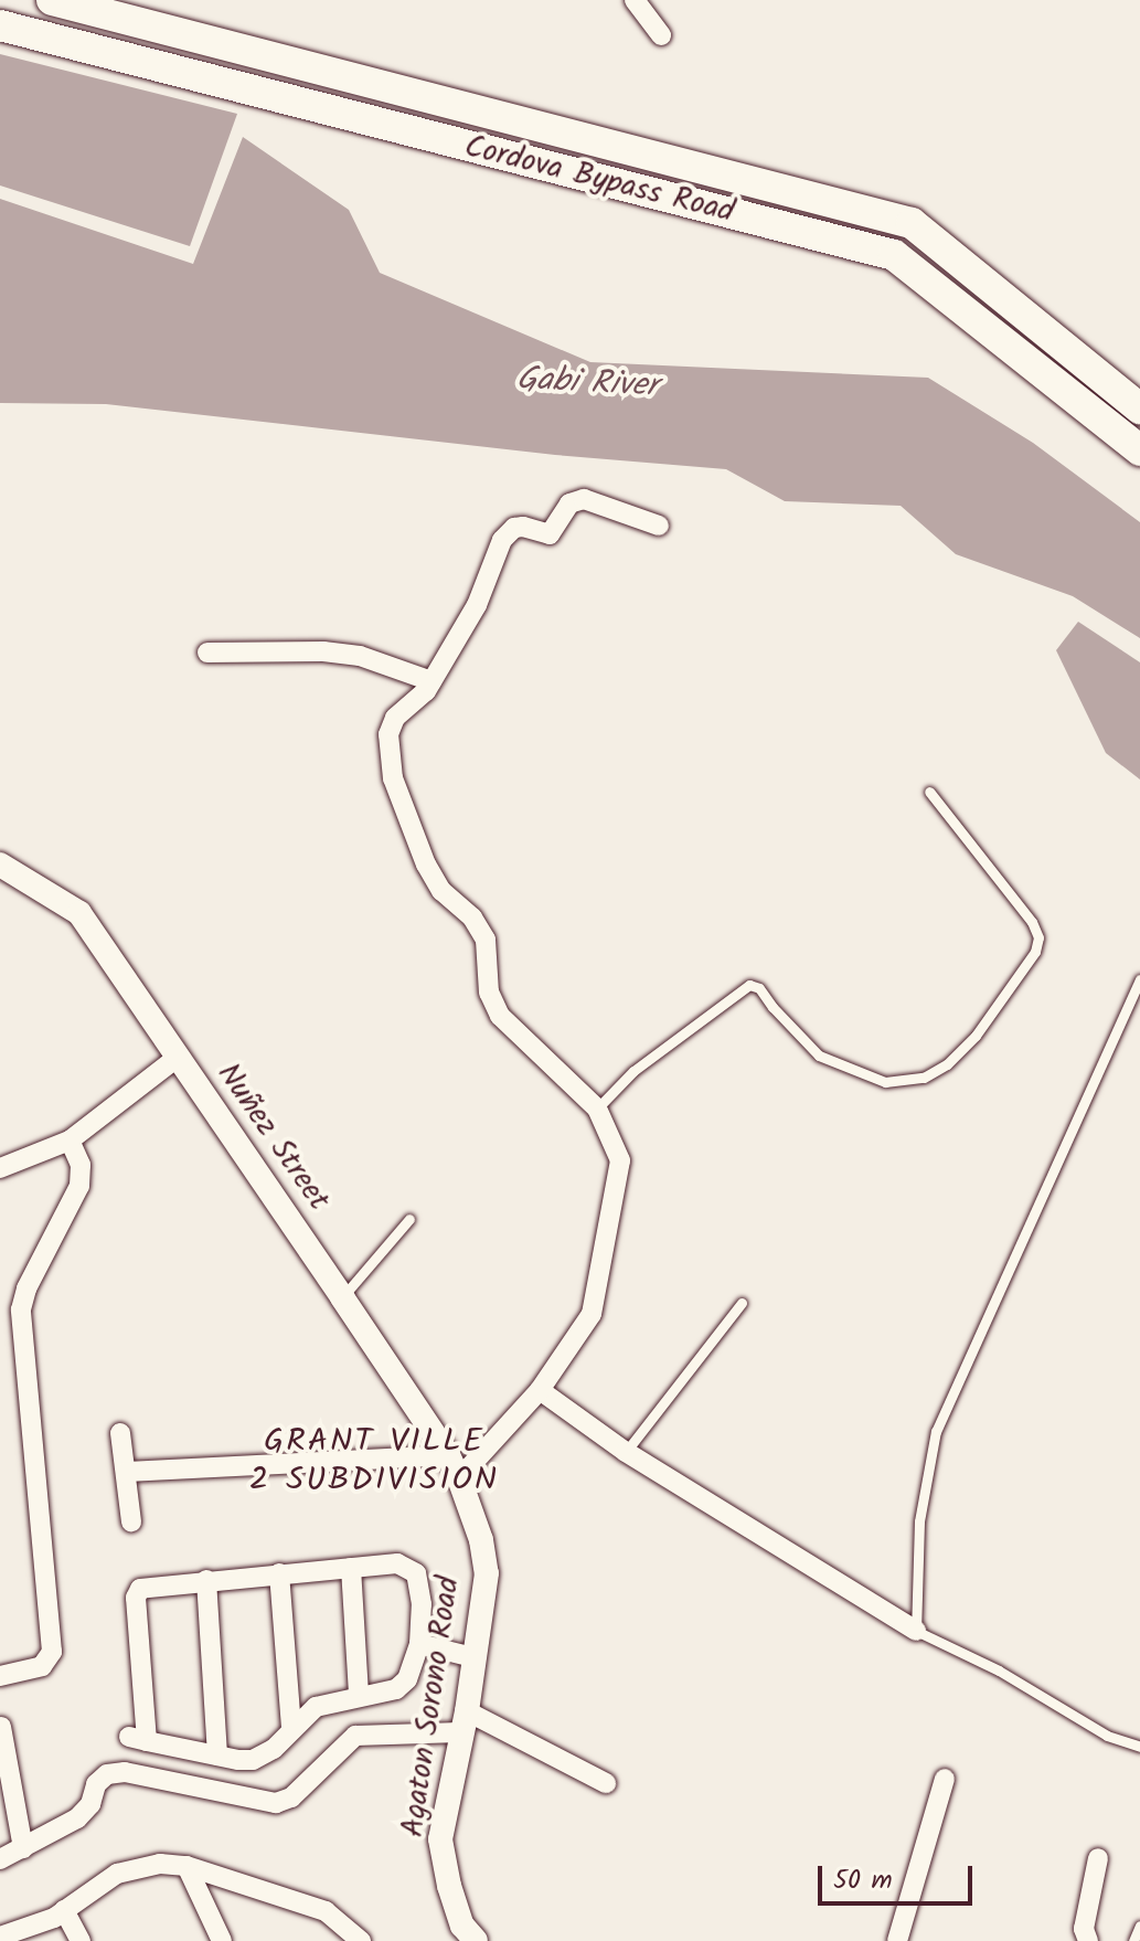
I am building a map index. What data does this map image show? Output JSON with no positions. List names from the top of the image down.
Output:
{
  "streets": {
    "main road": ["Cordova Bypass Road"],
    "street": ["Nuñez Street", "Agaton Sorono Road"]
  },
  "crossings": [
    ["Nuñez Street", "Agaton Sorono Road"]
  ],
  "districts": ["GRANT VILLE 2 SUBDIVISION"],
  "water": ["Gabi River"],
  "scale_bar": "50 m"
}
